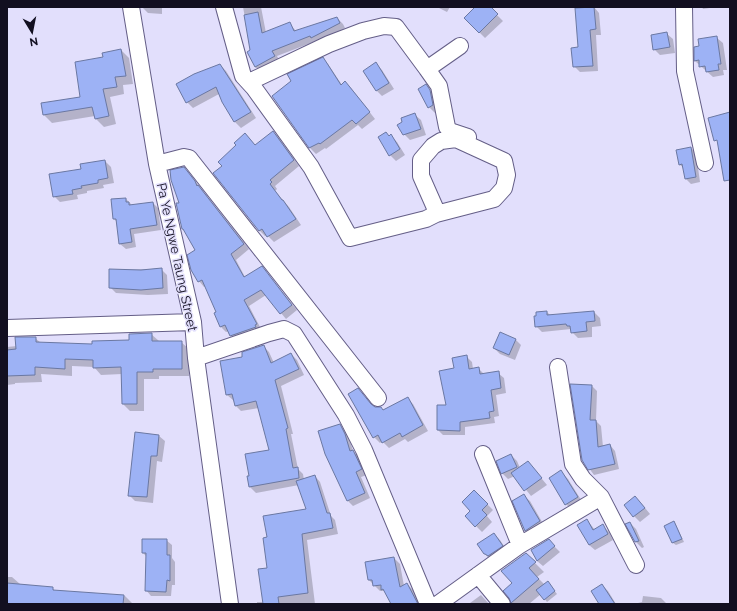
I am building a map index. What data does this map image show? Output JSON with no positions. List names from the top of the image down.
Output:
{
  "streets": {
    "street": ["Pa Ye Ngwe Taung Street"]
  },
  "north": "bottom"
}
